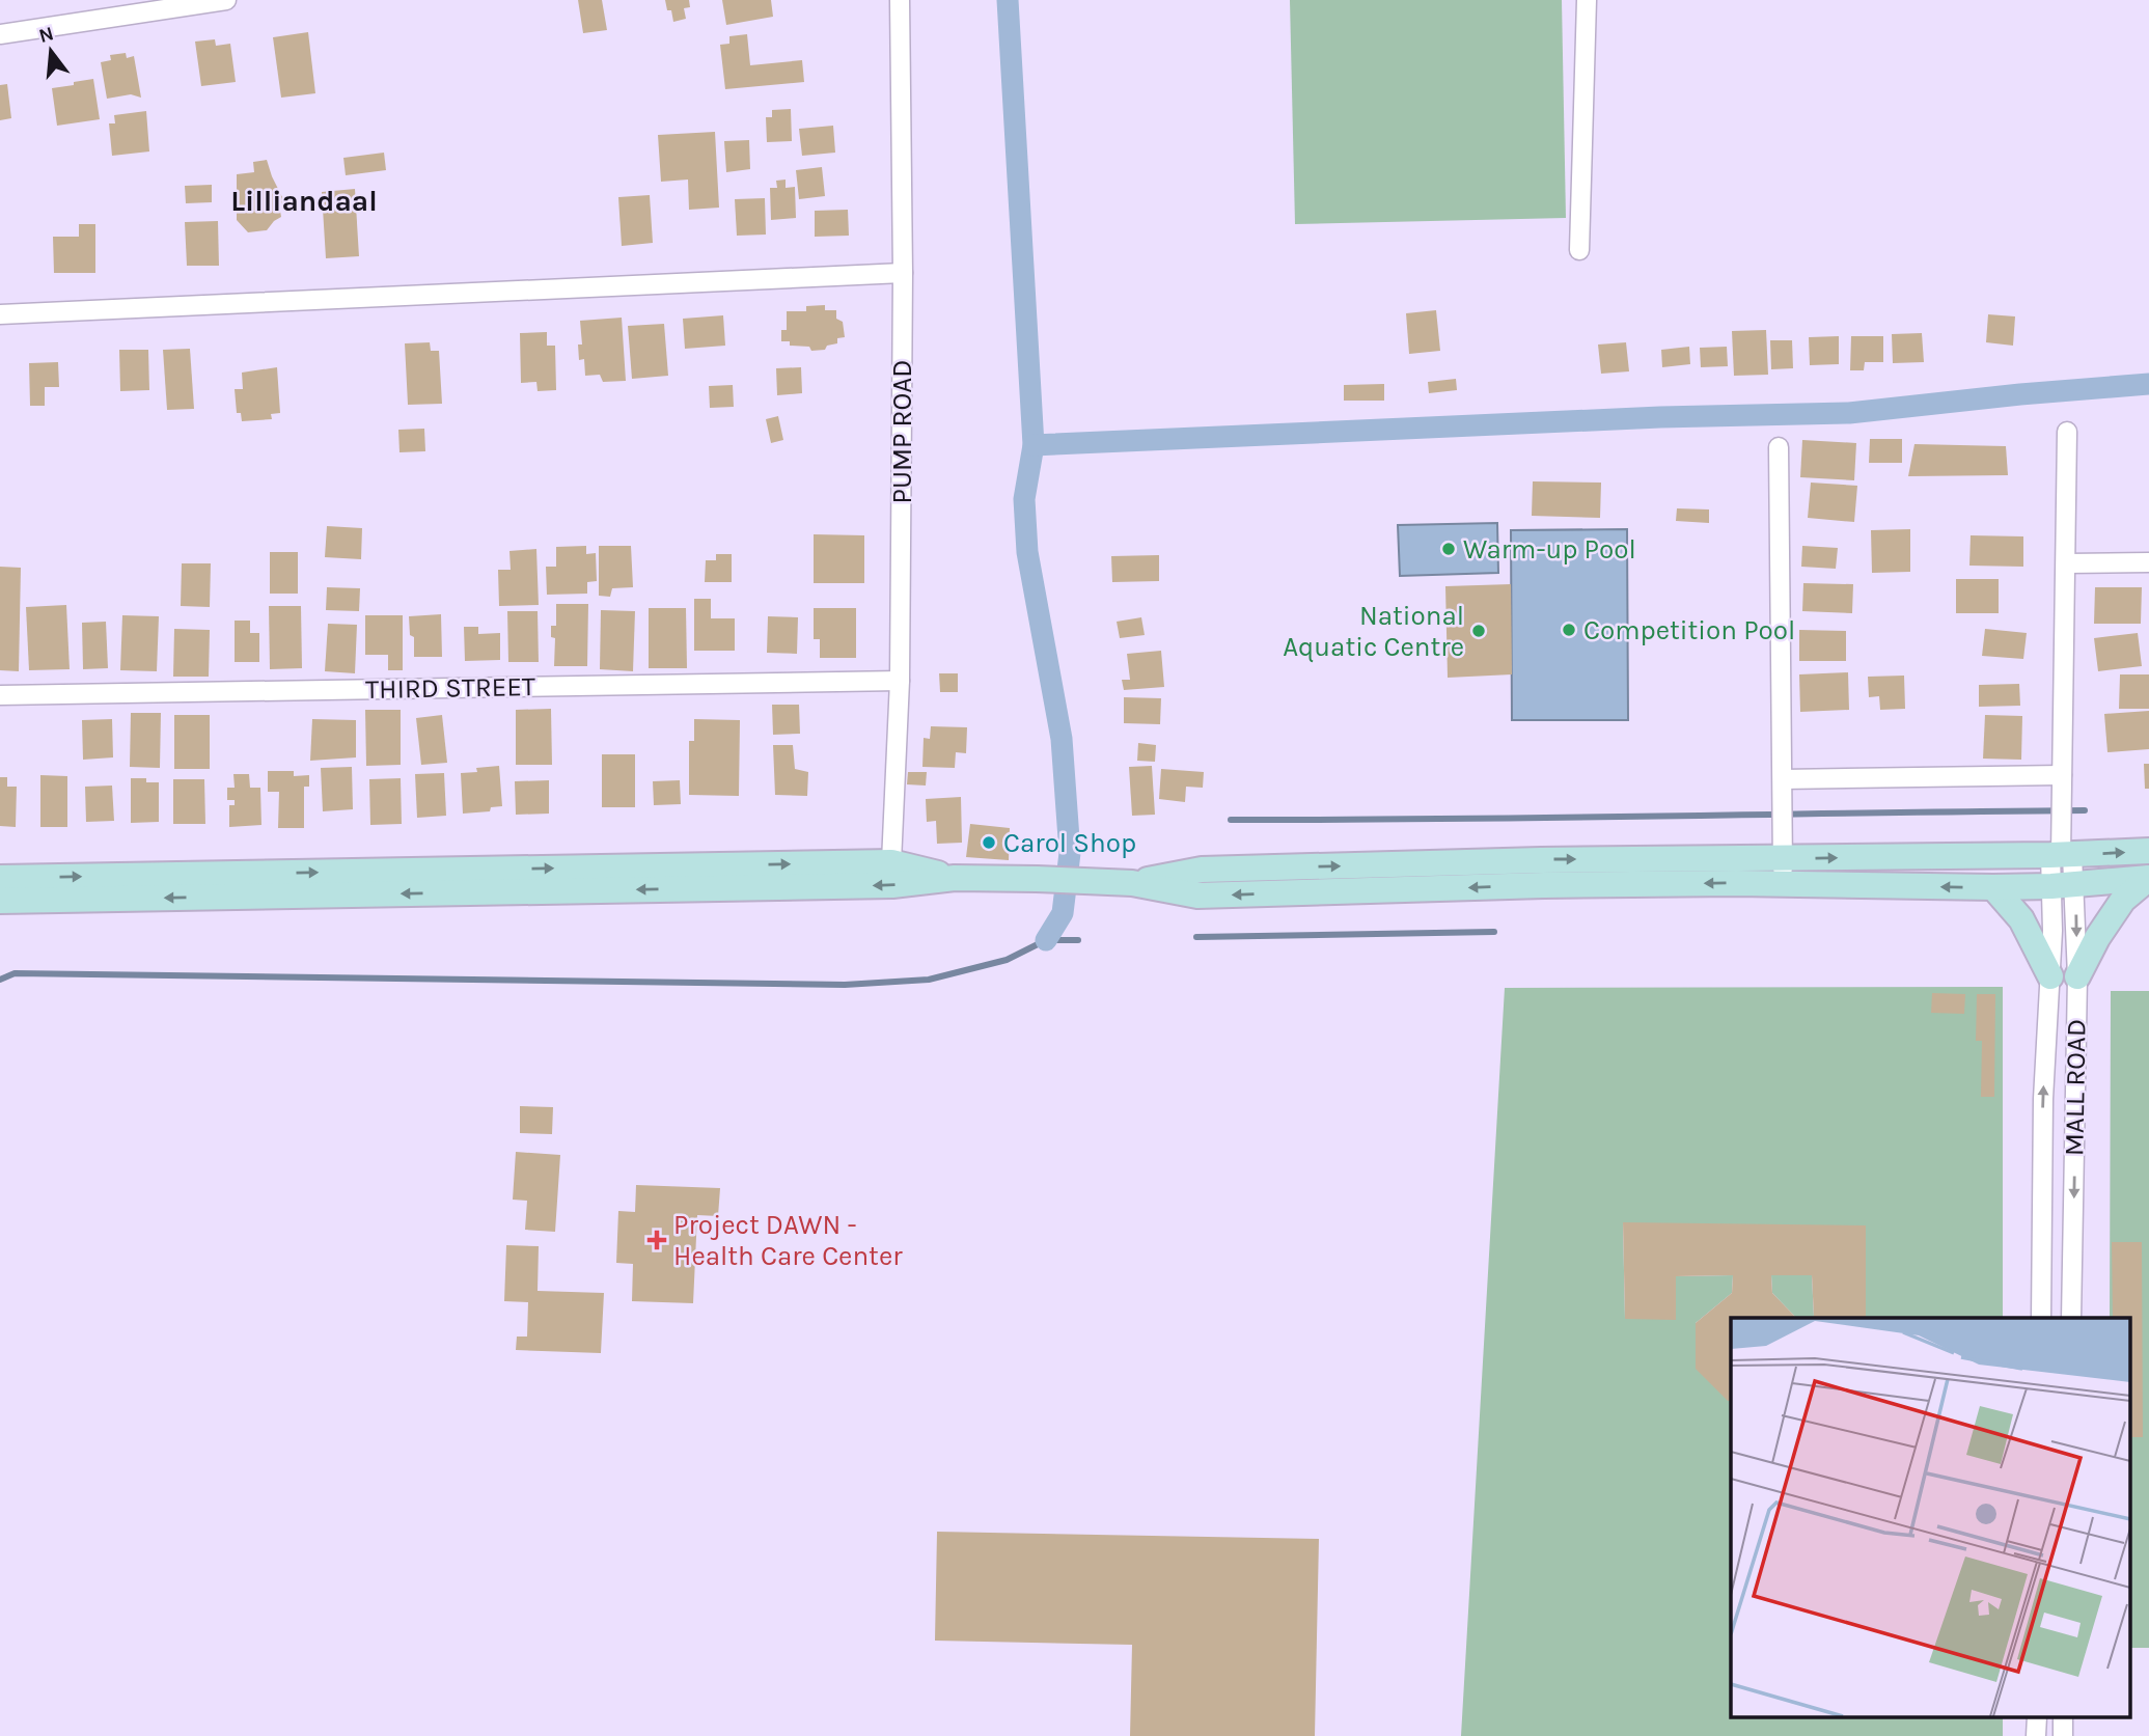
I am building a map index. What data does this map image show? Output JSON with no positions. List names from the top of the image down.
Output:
{
  "streets": {
    "street": ["PUMP ROAD", "THIRD STREET", "MALL ROAD"]
  },
  "crossings": [
    ["PUMP ROAD", "THIRD STREET"]
  ],
  "districts": ["Lilliandaal"],
  "places": {
    "other": [
      "Warm-up Pool",
      "Competition Pool",
      "National Aquatic Centre",
      "Carol Shop"
    ],
    "health": ["Project DAWN - Health Care Center"]
  },
  "north": "top"
}
